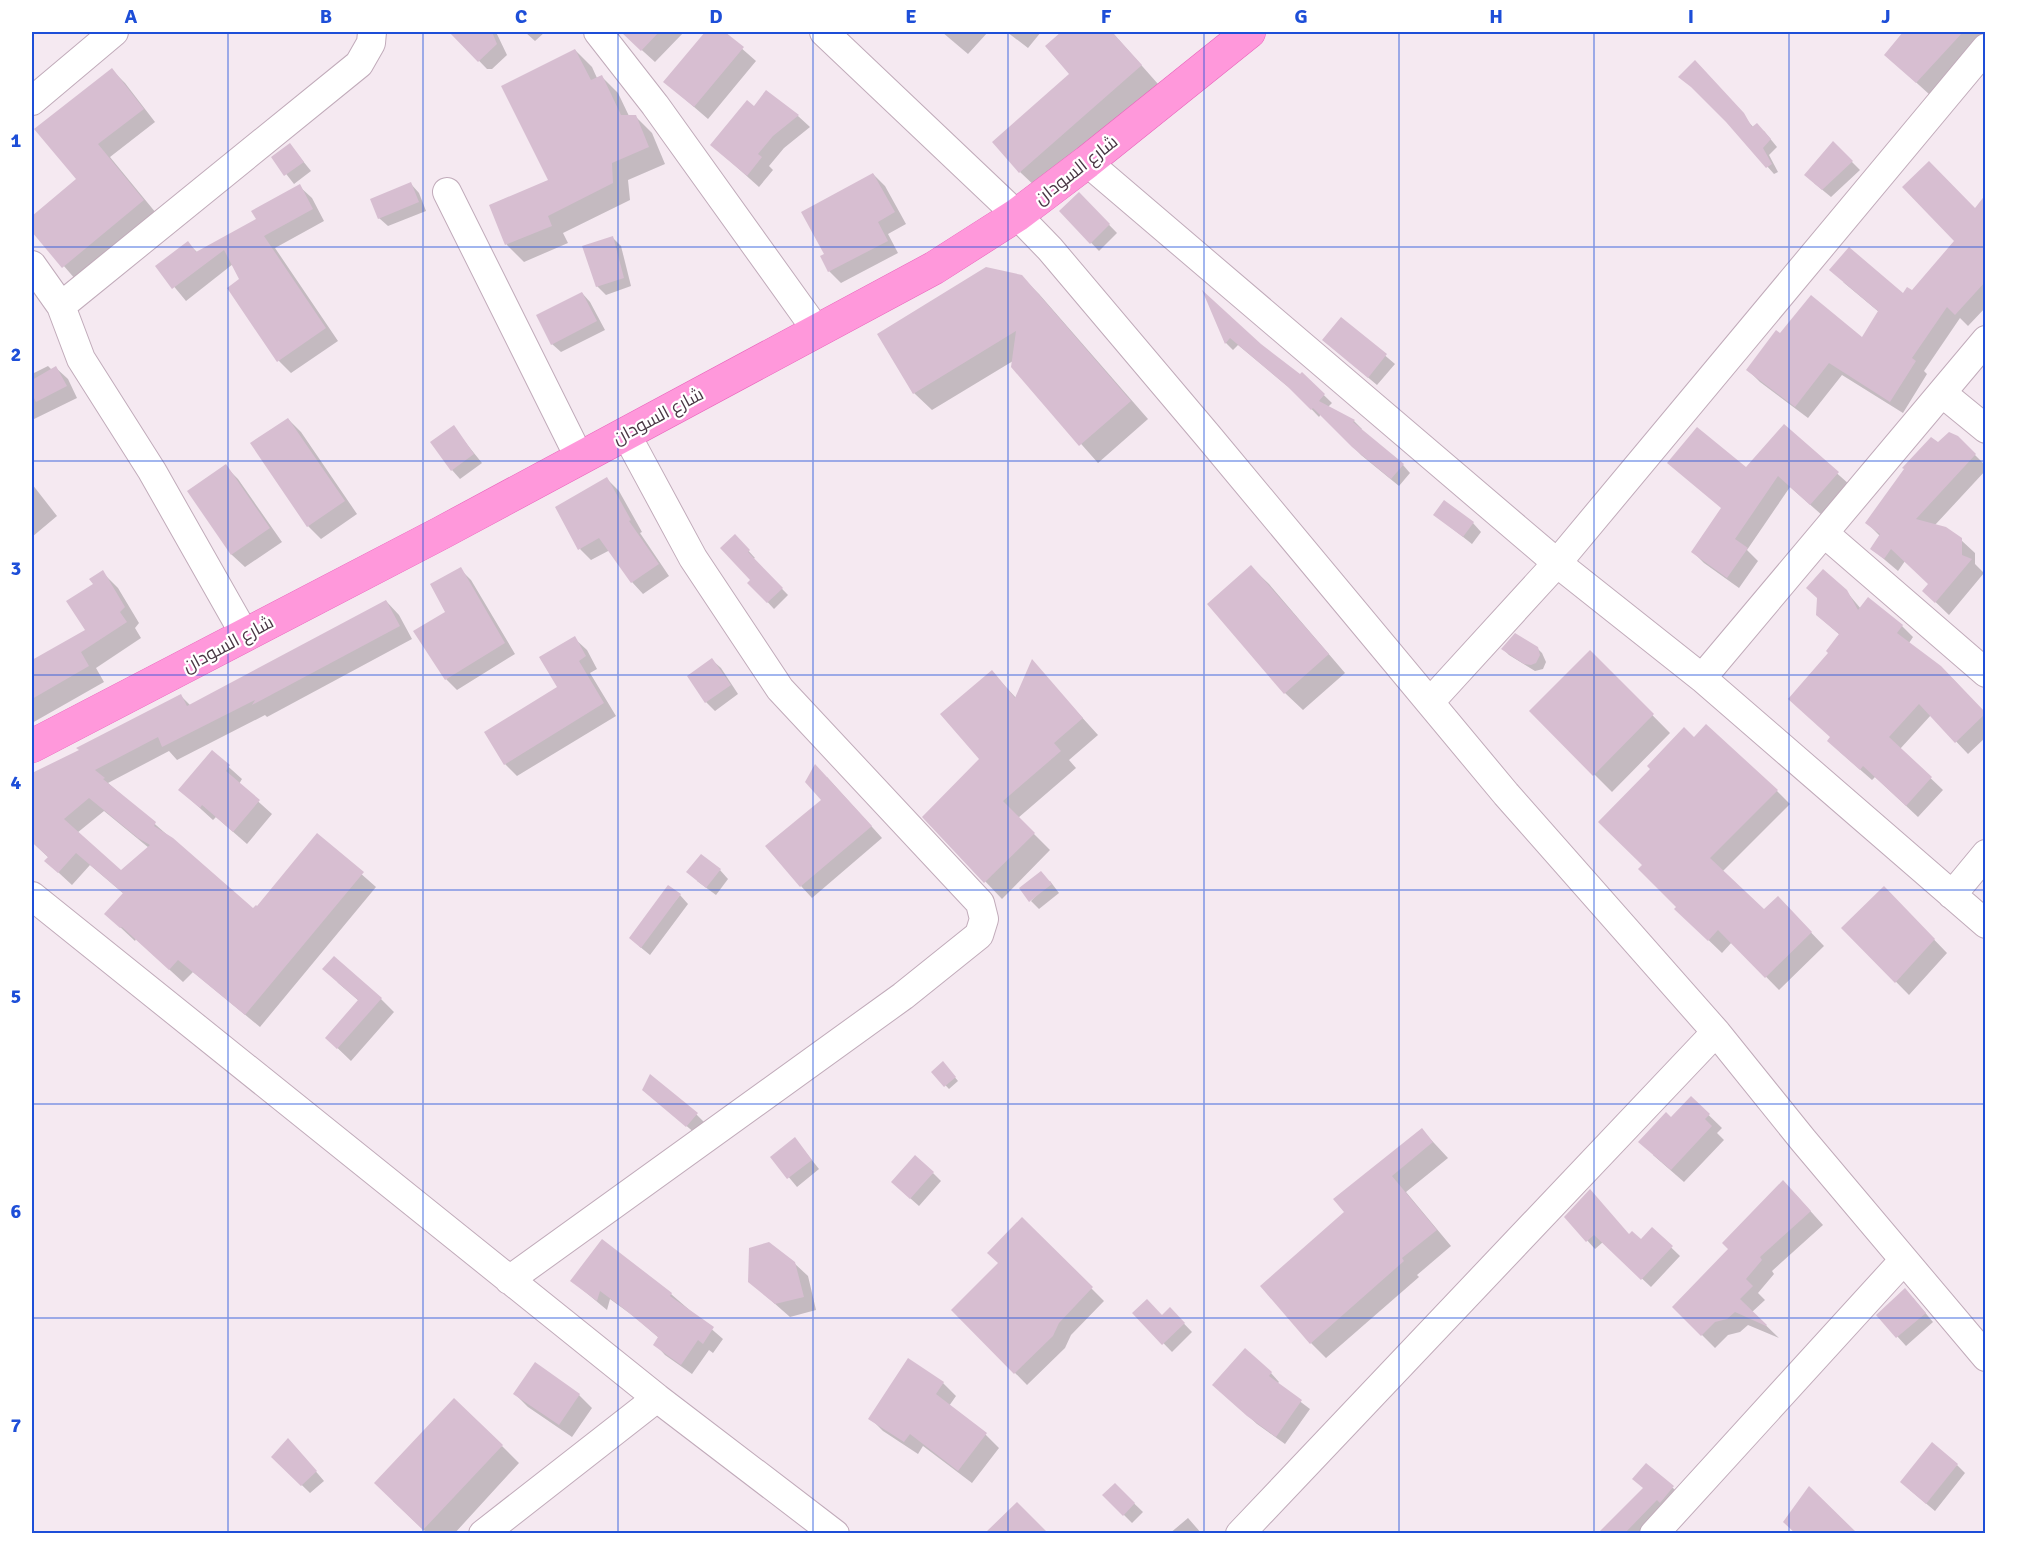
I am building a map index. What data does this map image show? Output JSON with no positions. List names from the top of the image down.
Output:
{
  "streets": {
    "main road": ["شارع السودان"]
  },
  "grid": {
    "columns": [
      "A",
      "B",
      "C",
      "D",
      "E",
      "F",
      "G",
      "H",
      "I",
      "J"
    ],
    "rows": [
      "1",
      "2",
      "3",
      "4",
      "5",
      "6",
      "7"
    ]
  }
}
